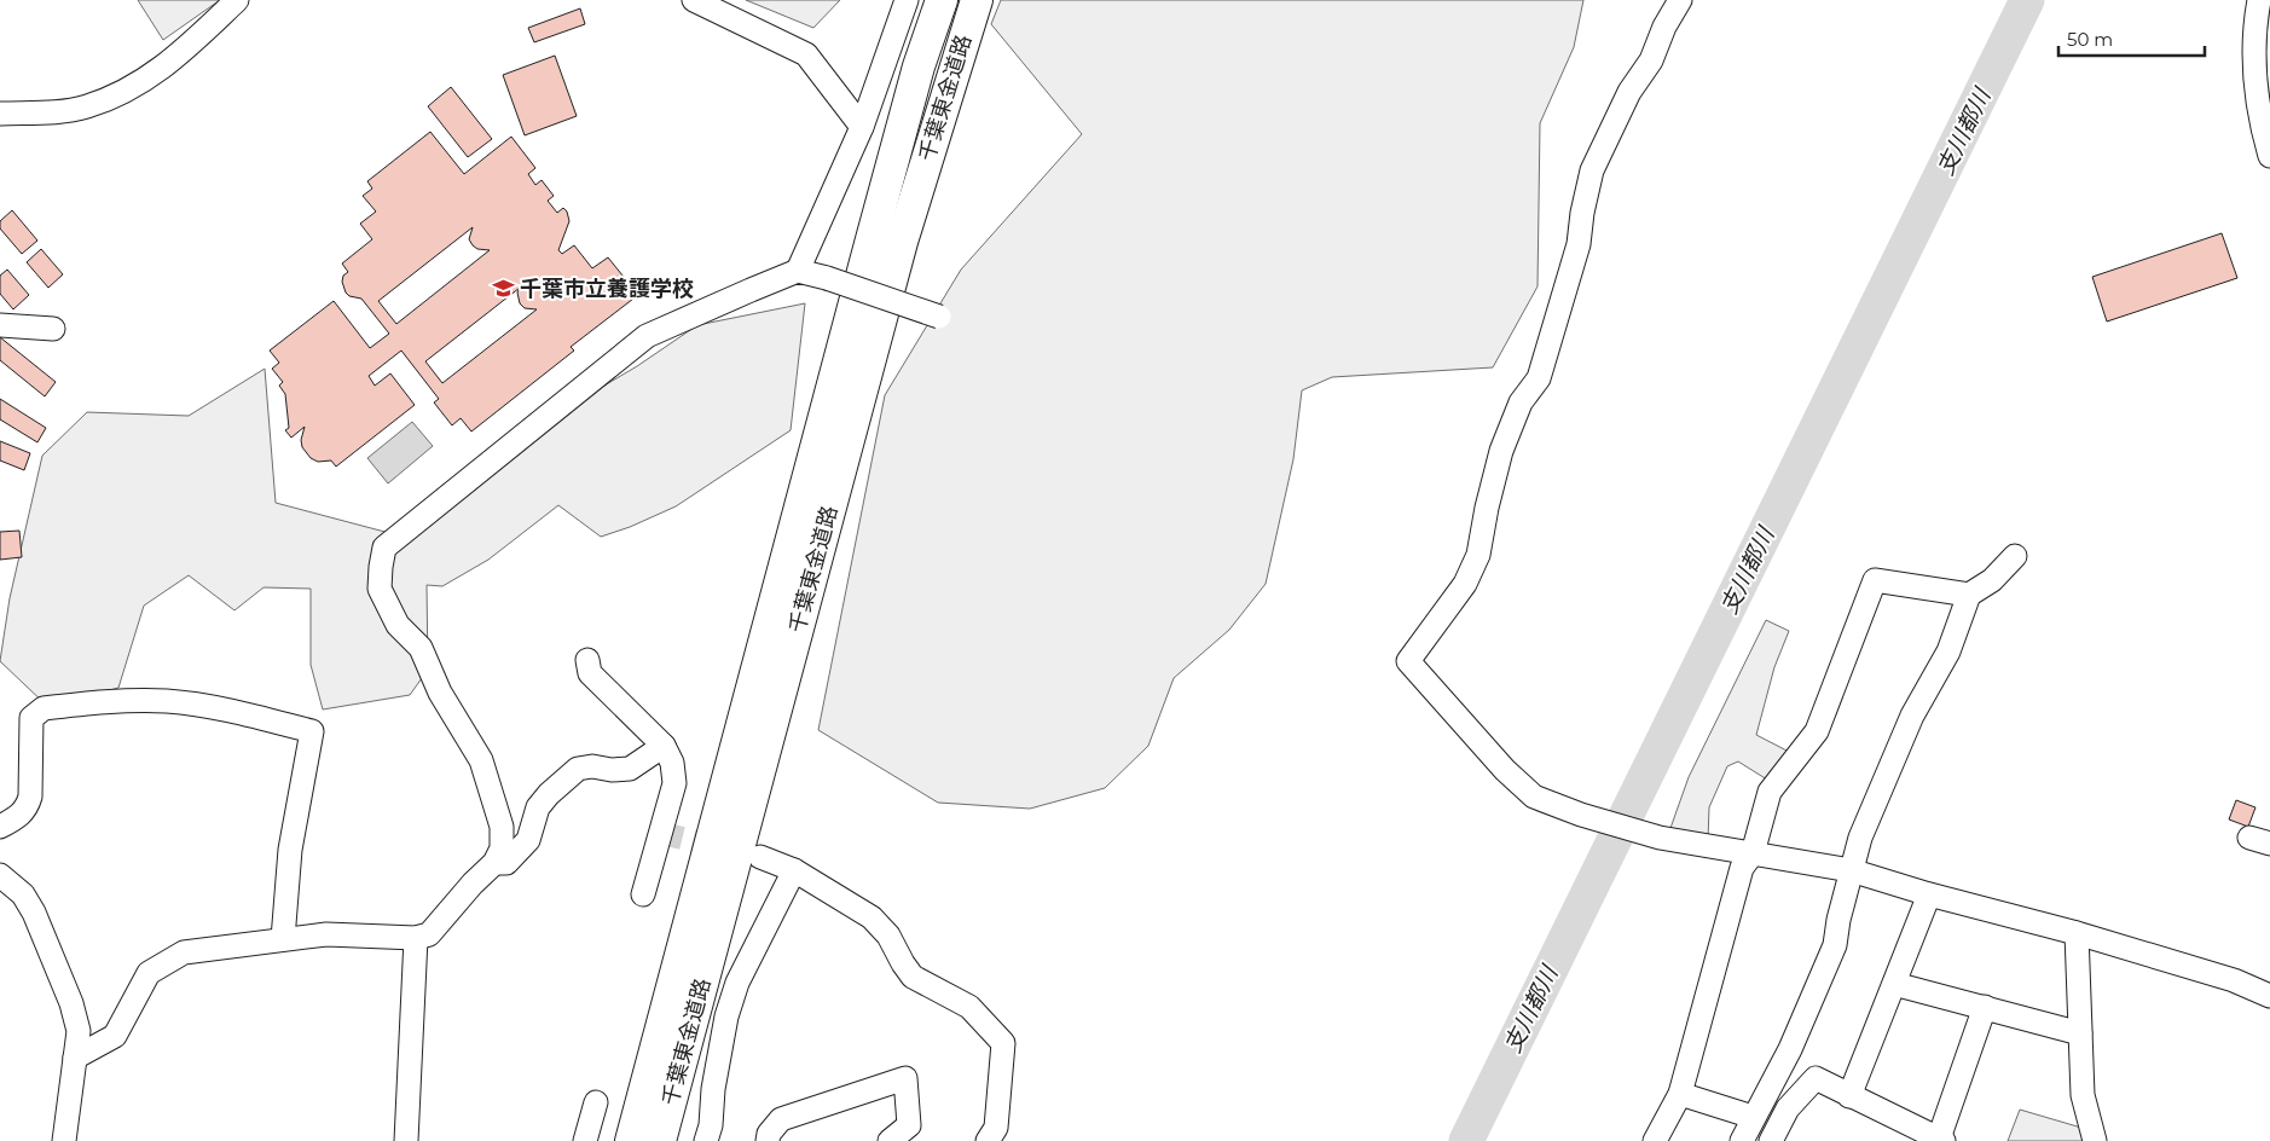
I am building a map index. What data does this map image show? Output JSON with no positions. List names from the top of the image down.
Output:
{
  "streets": {
    "highway": ["千葉東金道路"]
  },
  "water": ["支川都川"],
  "places": {
    "school or university": ["千葉市立養護学校"]
  },
  "scale_bar": "50 m"
}
